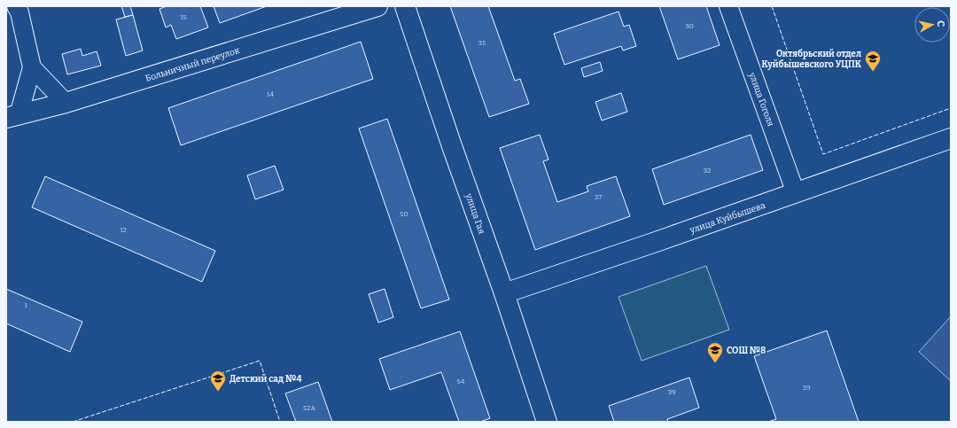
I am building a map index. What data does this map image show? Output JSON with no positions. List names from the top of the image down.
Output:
{
  "streets": {
    "street": [
      "Больничный переулок",
      "улица Гоголя",
      "улица Гая",
      "улица Куйбышева"
    ]
  },
  "crossings": [
    ["улица Гоголя", "улица Куйбышева"],
    ["улица Гая", "улица Куйбышева"]
  ],
  "places": {
    "school or university": ["Октябрьский отдел Куйбышевского УЦПК", "СОШ №8", "Детский сад №4"]
  },
  "house_numbers": [
    "15",
    "30",
    "35",
    "14",
    "32",
    "37",
    "50",
    "12",
    "1",
    "54",
    "39",
    "39",
    "52А"
  ],
  "north": "right"
}
